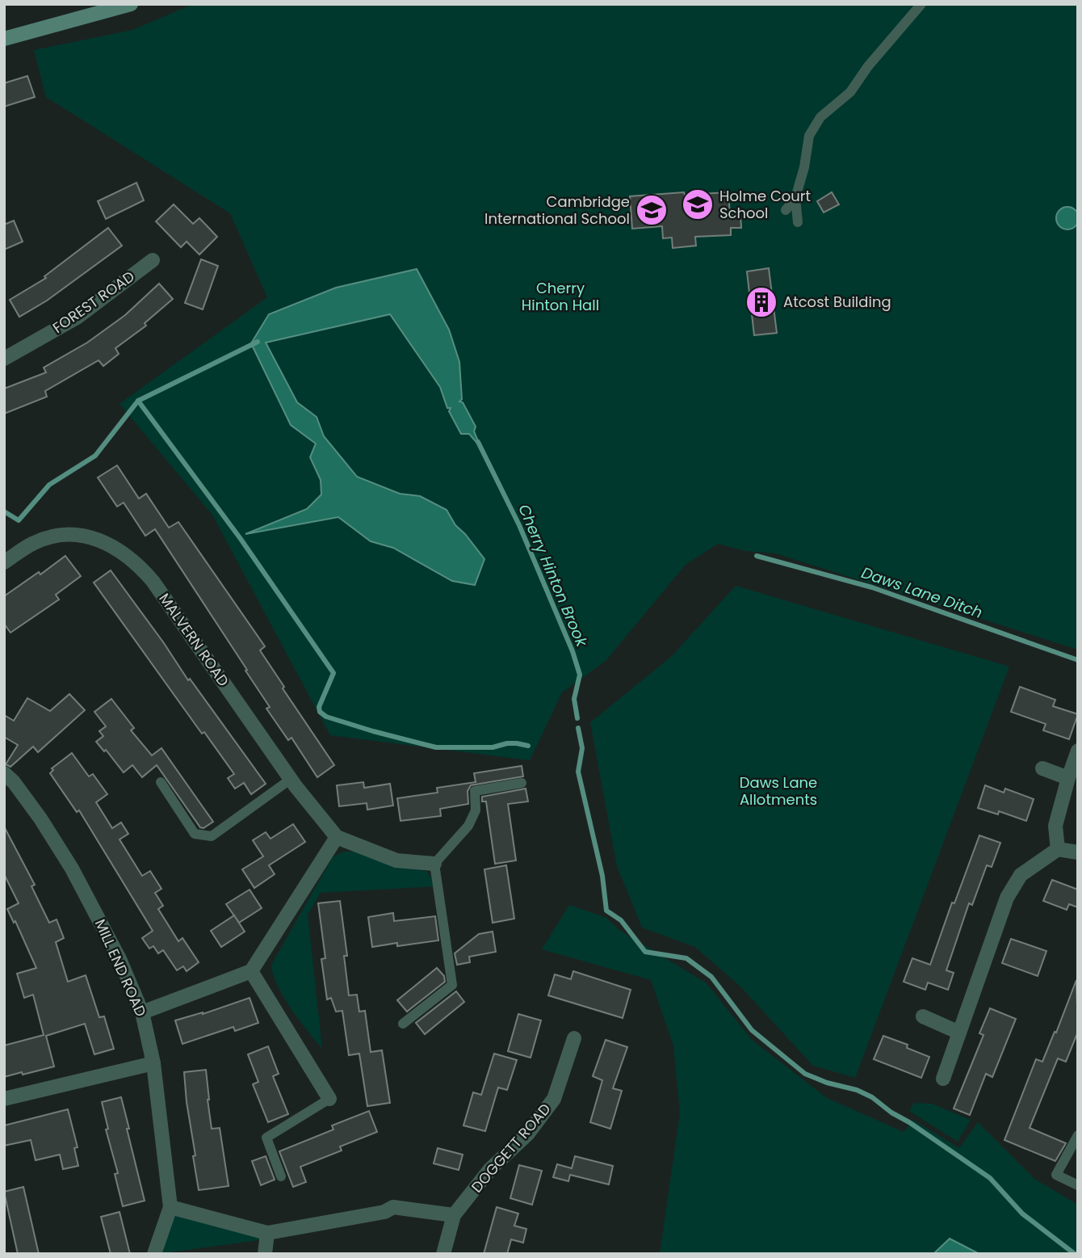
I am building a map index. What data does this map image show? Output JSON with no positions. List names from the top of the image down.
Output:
{
  "streets": {
    "street": [
      "FOREST ROAD",
      "MALVERN ROAD",
      "MILL END ROAD",
      "DOGGETT ROAD"
    ]
  },
  "water": ["Cherry Hinton Brook", "Daws Lane Ditch"],
  "parks": ["Cherry Hinton Hall", "Daws Lane Allotments"],
  "places": {
    "school or university": ["Holme Court School", "Cambridge International School"],
    "building": ["Atcost Building"]
  }
}
